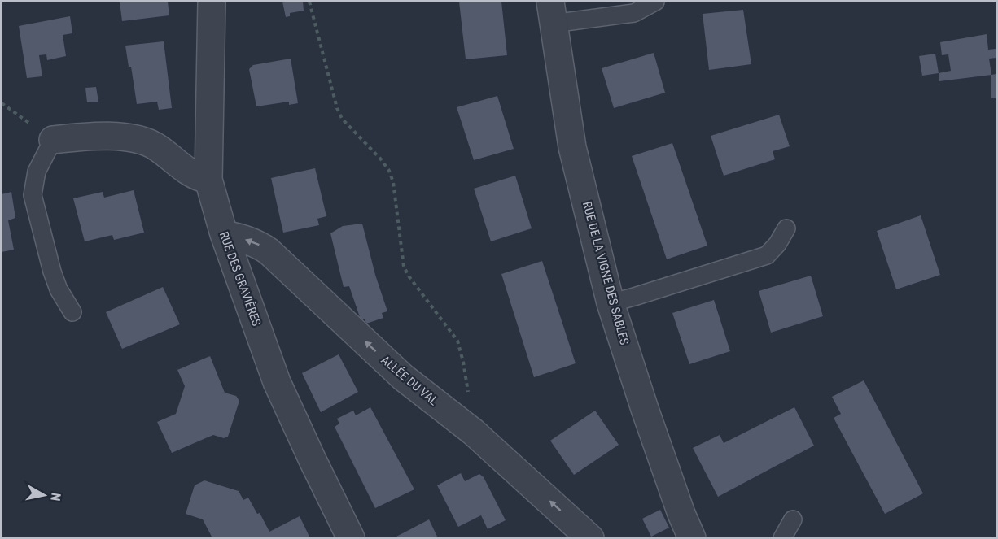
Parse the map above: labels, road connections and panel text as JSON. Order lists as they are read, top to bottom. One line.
{"streets":{"street":["RUE DE LA VIGNE DES SABLES","RUE DES GRAVIÈRES","ALLÉE DU VAL"]},"crossings":[["RUE DES GRAVIÈRES","ALLÉE DU VAL"]],"one_way":["ALLÉE DU VAL"],"north":"right"}
